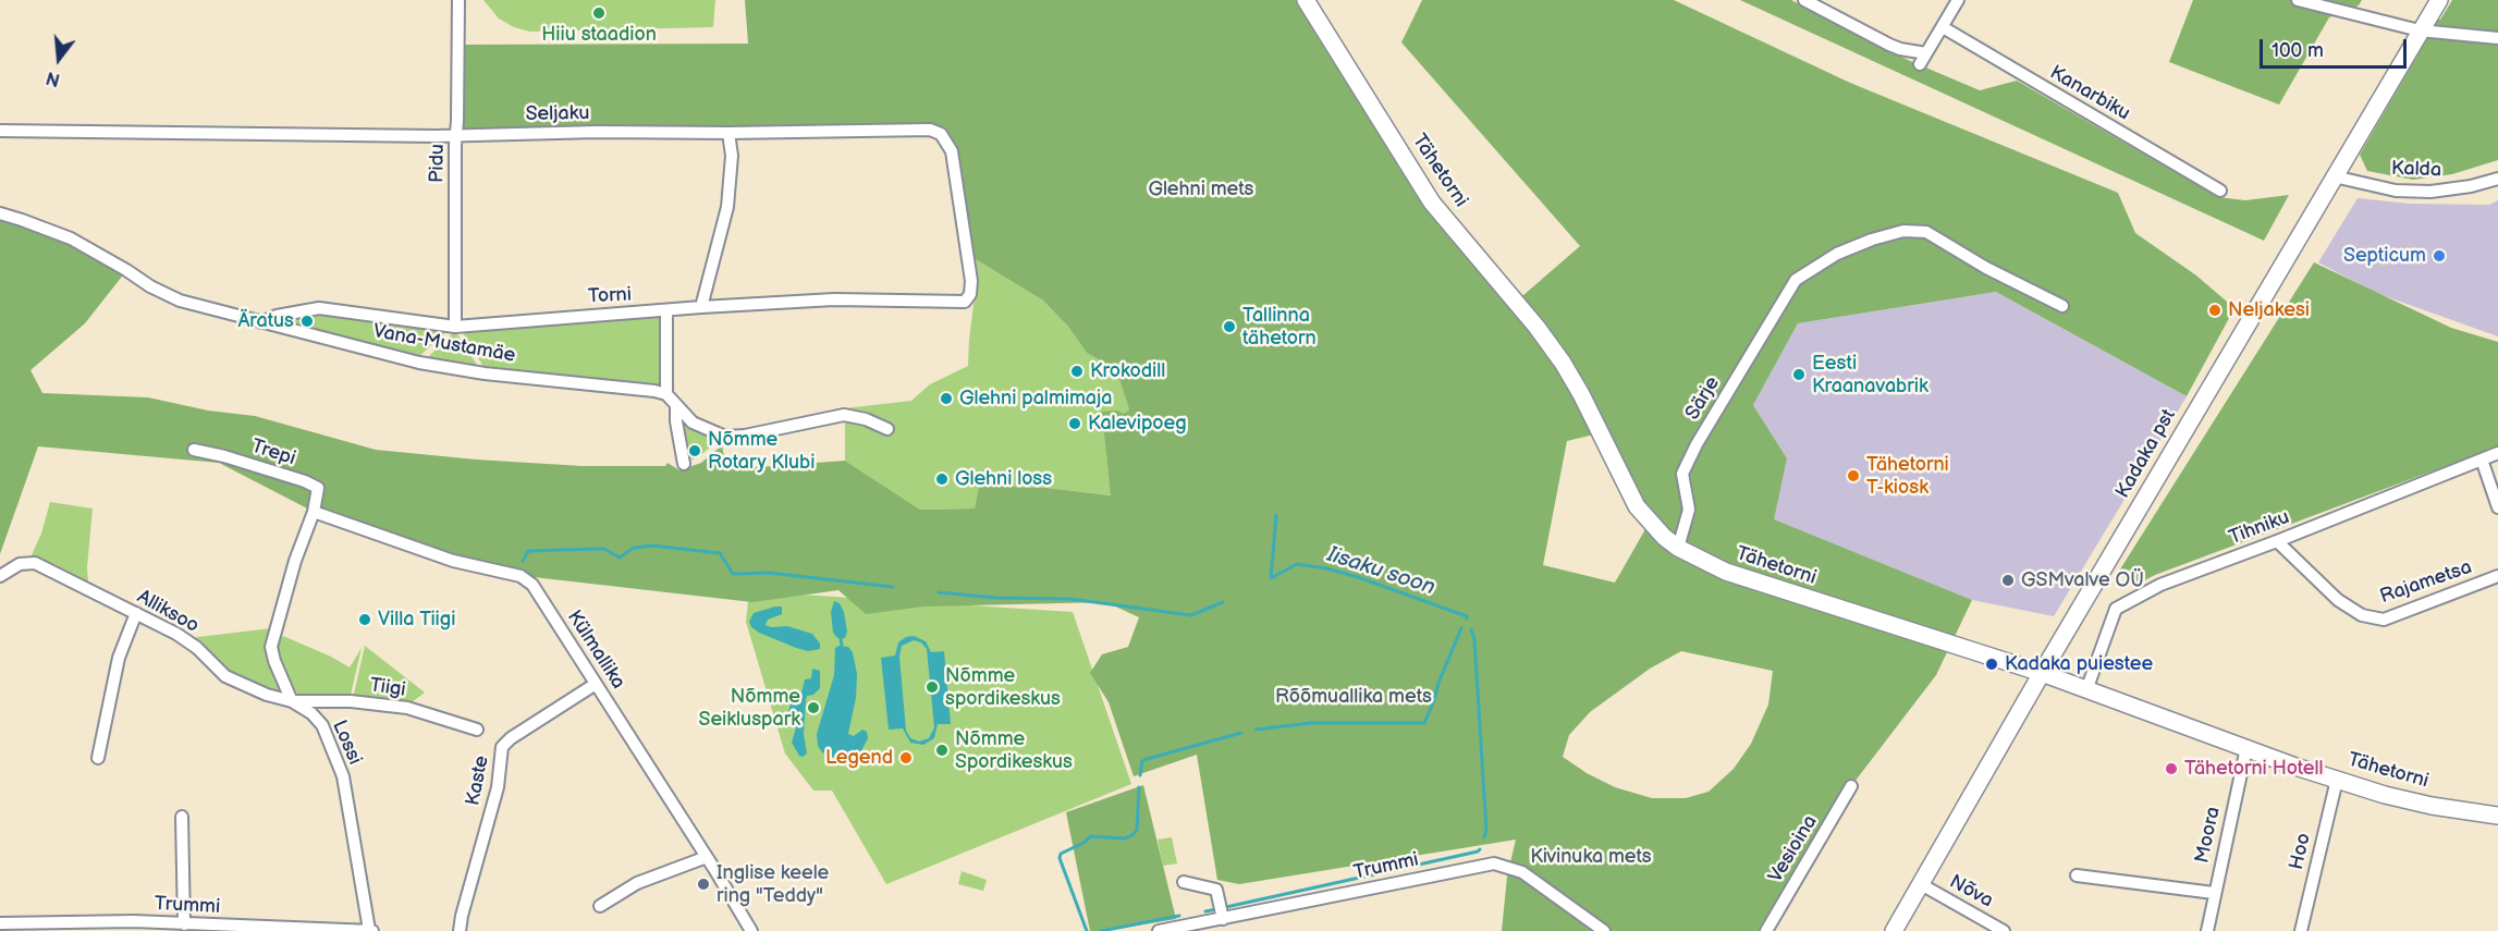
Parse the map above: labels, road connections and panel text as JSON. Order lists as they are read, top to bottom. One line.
{"streets":{"street":["Kanarbiku","Seljaku","Pidu","Kalda","Tähetorni","Torni","Vana-Mustamäe","Särje","Trepi","Kadaka pst","Tihniku","Rajametsa","Alliksoo","Külmallika","Tiigi","Lossi","Kaste","Moora","Vesioina","Hoo","Trummi","Nõva"]},"crossings":[["Seljaku","Pidu"],["Seljaku","Torni"],["Pidu","Torni"],["Kalda","Kadaka pst"],["Tähetorni","Särje"],["Tähetorni","Kadaka pst"],["Tähetorni","Tihniku"],["Tähetorni","Moora"],["Tähetorni","Hoo"],["Torni","Vana-Mustamäe"],["Trepi","Külmallika"],["Kadaka pst","Nõva"],["Tihniku","Rajametsa"],["Alliksoo","Tiigi"],["Alliksoo","Lossi"],["Külmallika","Kaste"],["Tiigi","Lossi"],["Lossi","Trummi"]],"water":["Iisaku soon"],"parks":["Glehni mets","Rõõmuallika mets","Kivinuka mets"],"places":["Hiiu staadion","Septicum","Neljakesi","Äratus","Tallinna tähetorn","Krokodill","Eesti Kraanavabrik","Glehni palmimaja","Kalevipoeg","Nõmme Rotary Klubi","Tähetorni T-kiosk","Glehni loss","GSMvalve OÜ","Villa Tiigi","Kadaka puiestee","Nõmme spordikeskus","Nõmme Seikluspark","Nõmme Spordikeskus","Legend","Tähetorni Hotell","Inglise keele ring \"Teddy\""],"scale_bar":"100 m","north":"bottom"}
